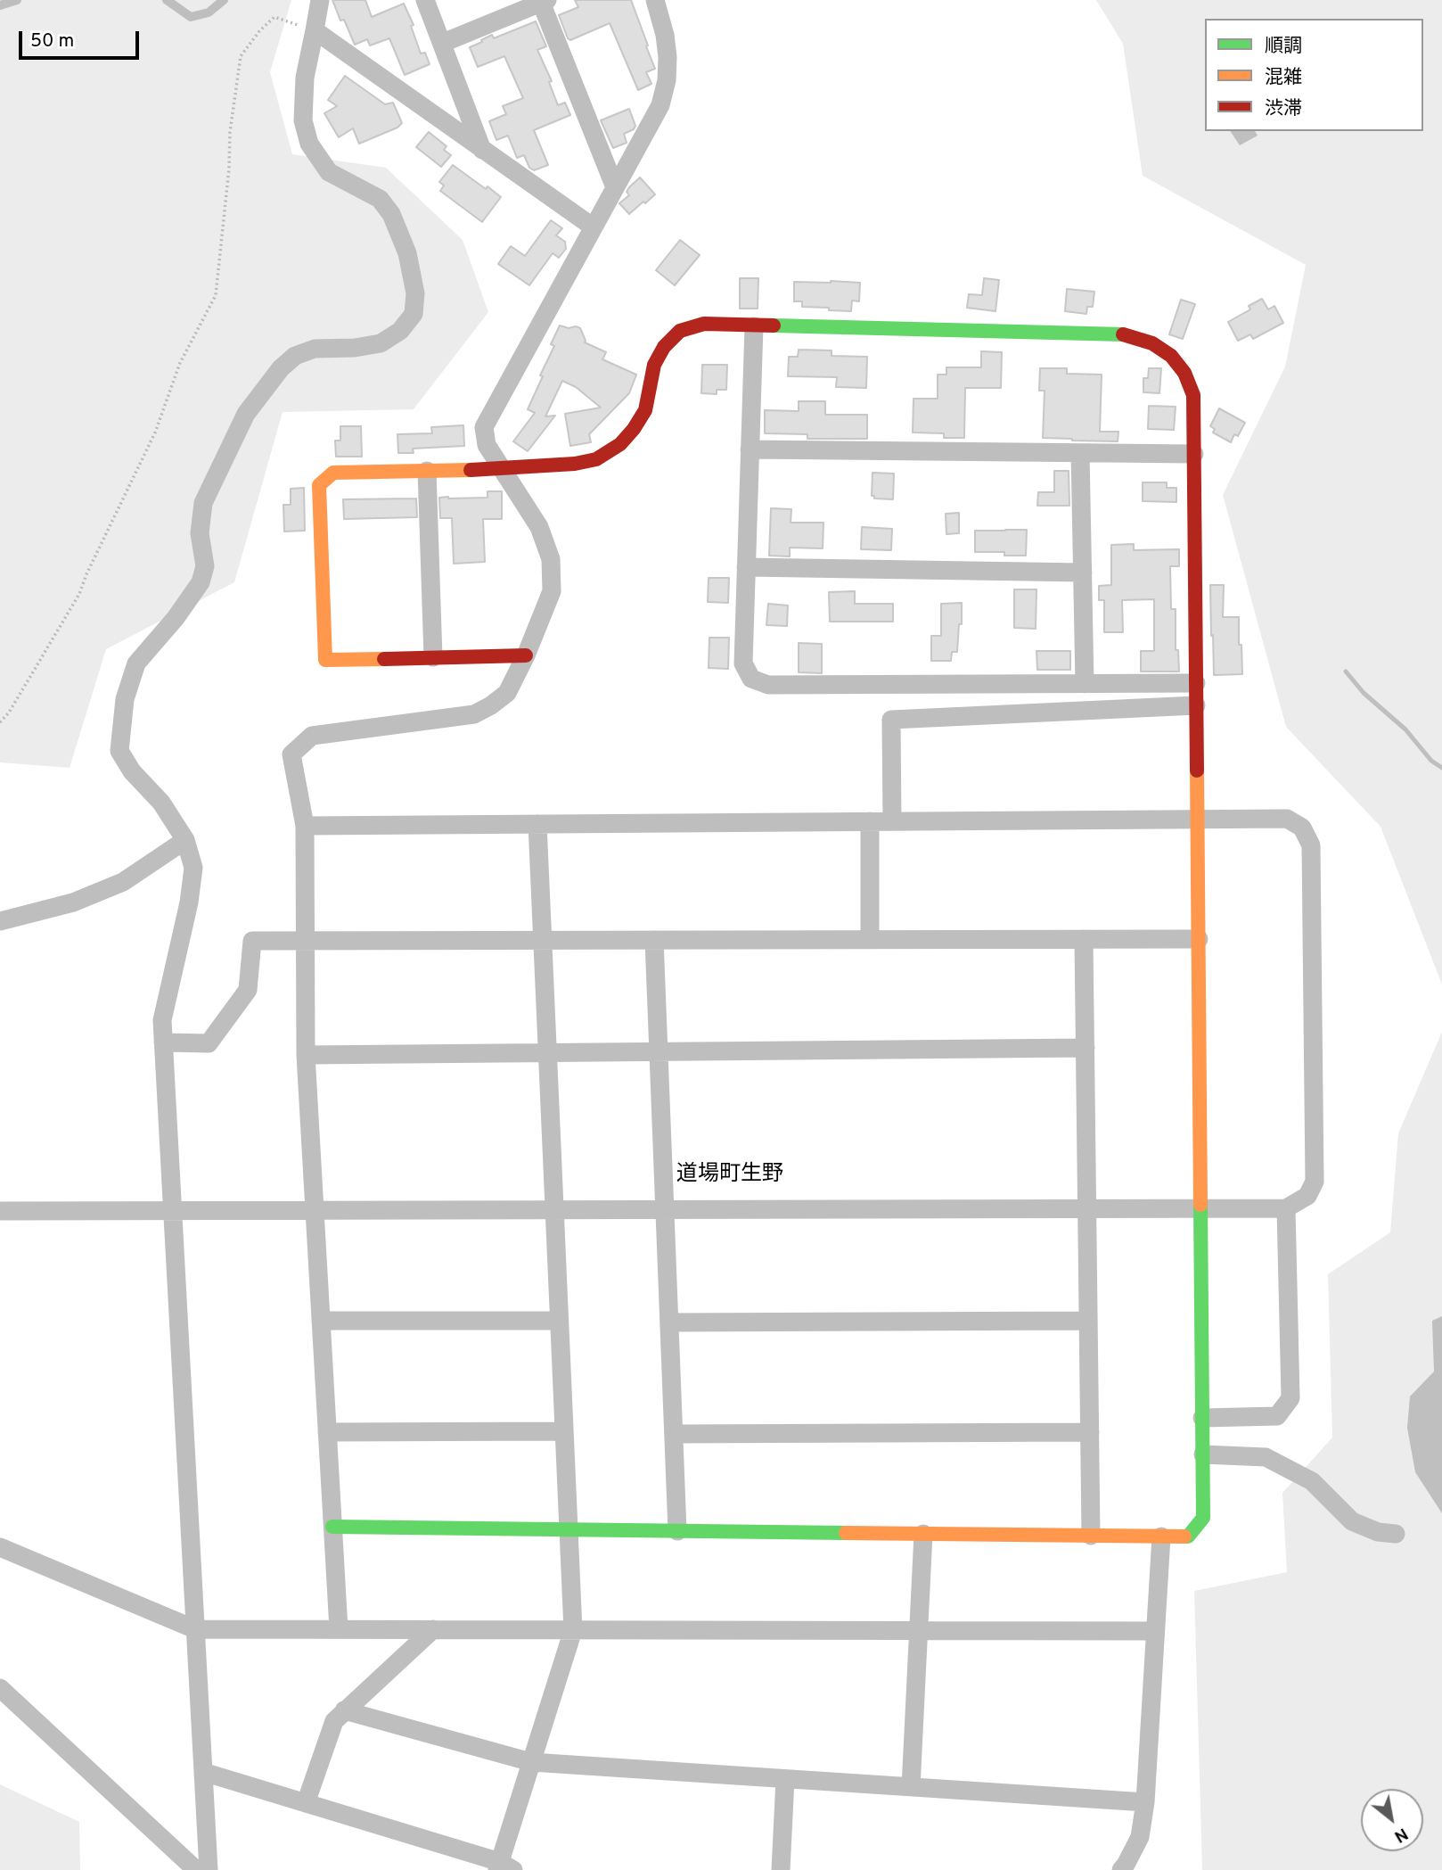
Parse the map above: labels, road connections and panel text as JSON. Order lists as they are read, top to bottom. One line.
{"districts":["道場町生野"],"legend":["順調","混雑","渋滞"],"scale_bar":"50 m","north":"bottom right"}
